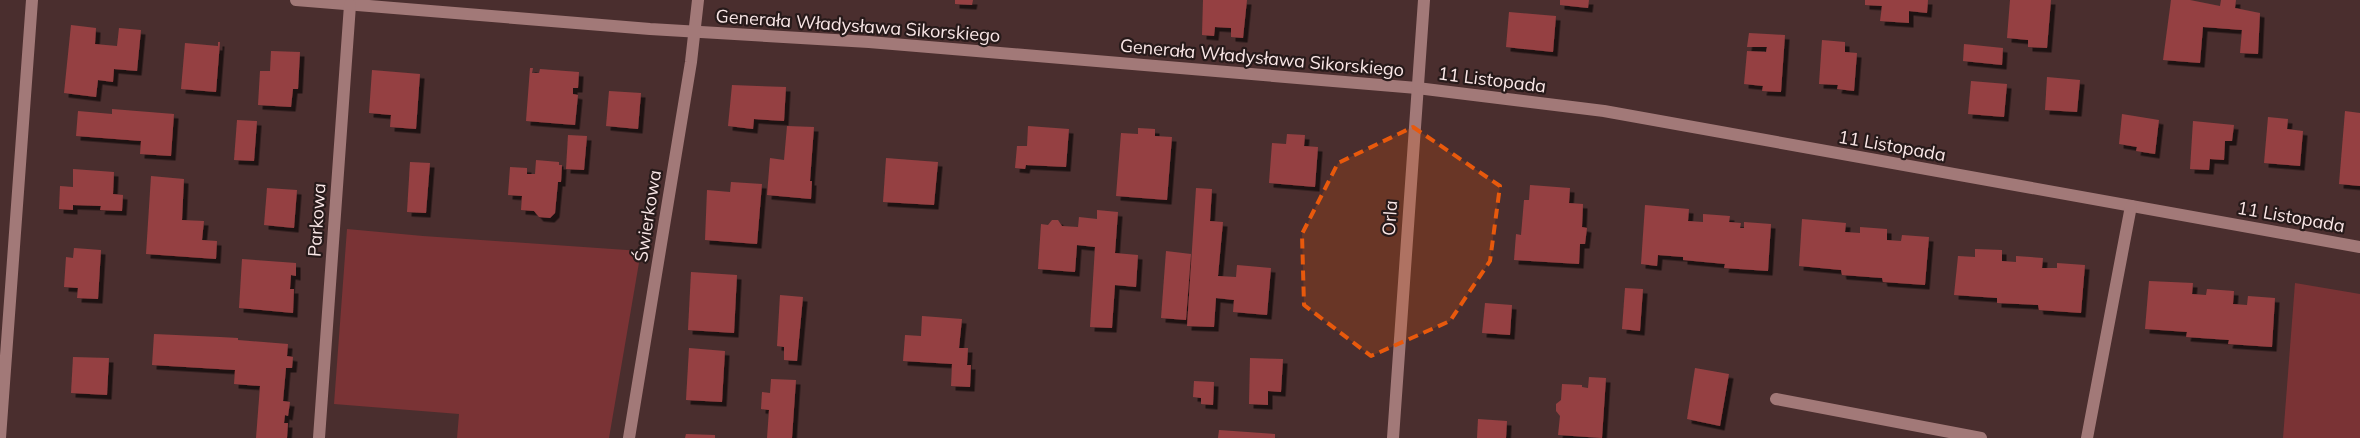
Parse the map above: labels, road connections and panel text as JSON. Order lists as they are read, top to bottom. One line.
{"streets":{"street":["Generała Władysława Sikorskiego","11 Listopada","Świerkowa","Orla","Parkowa"]},"crossings":[["Generała Władysława Sikorskiego","11 Listopada"],["Generała Władysława Sikorskiego","Świerkowa"],["Generała Władysława Sikorskiego","Orla"],["Generała Władysława Sikorskiego","Parkowa"],["11 Listopada","Orla"]]}
